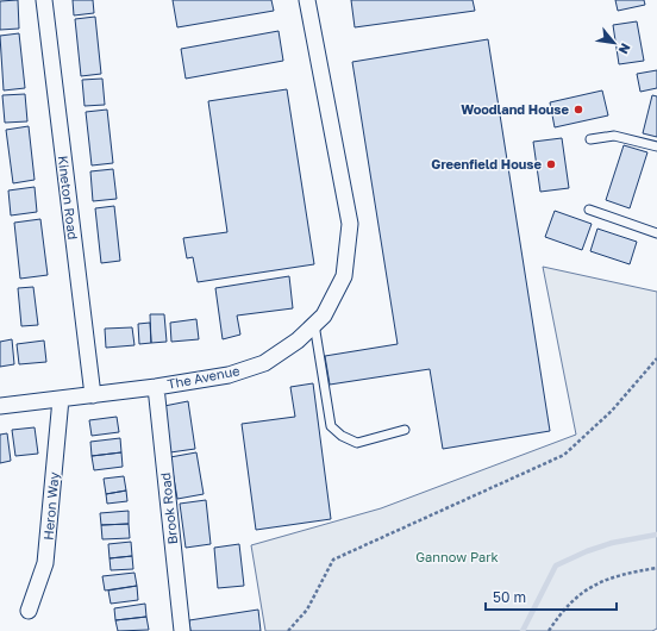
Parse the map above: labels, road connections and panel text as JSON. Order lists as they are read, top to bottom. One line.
{"streets":{"street":["Kineton Road","The Avenue","Heron Way","Brook Road"]},"crossings":[["Kineton Road","The Avenue"],["The Avenue","Heron Way"],["The Avenue","Brook Road"]],"parks":["Gannow Park"],"places":["Woodland House","Greenfield House"],"scale_bar":"50 m","north":"bottom right"}
